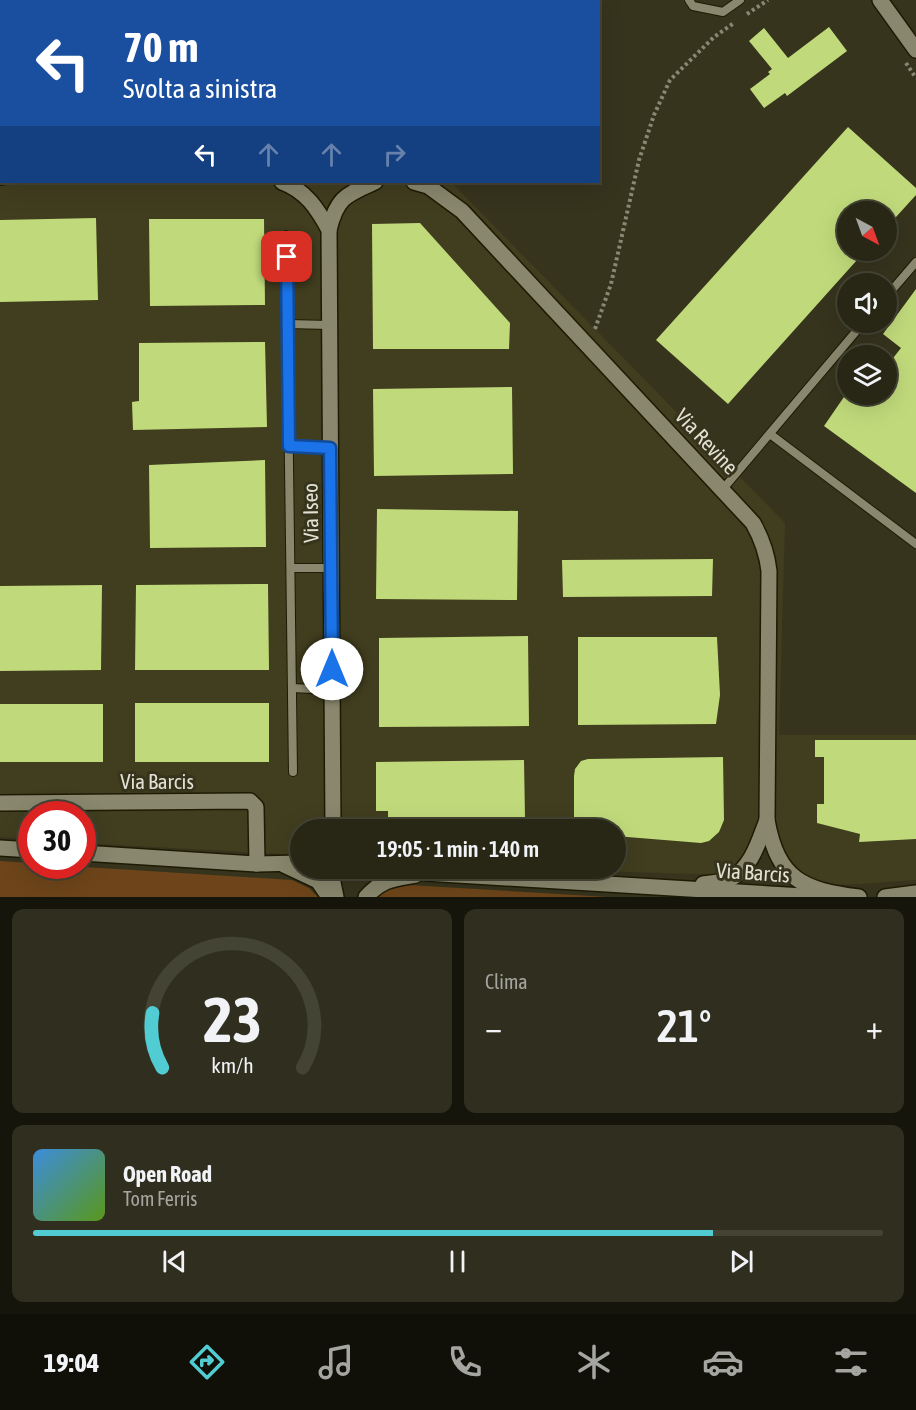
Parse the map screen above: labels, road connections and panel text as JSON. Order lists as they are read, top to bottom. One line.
{"streets":{"street":["Via Revine","Via Iseo","Via Barcis"]},"crossings":[["Via Revine","Via Barcis"]],"north":"bottom right","page":{"turn":["70 m","Svolta a sinistra"],"limit":"30","trip":"19:05 · 1 min · 140 m","tile":"Clima","heat":["−","21°","+"],"song":["Open Road","Tom Ferris"],"tabs":"19:04","gauge":["23","km/h"]}}
